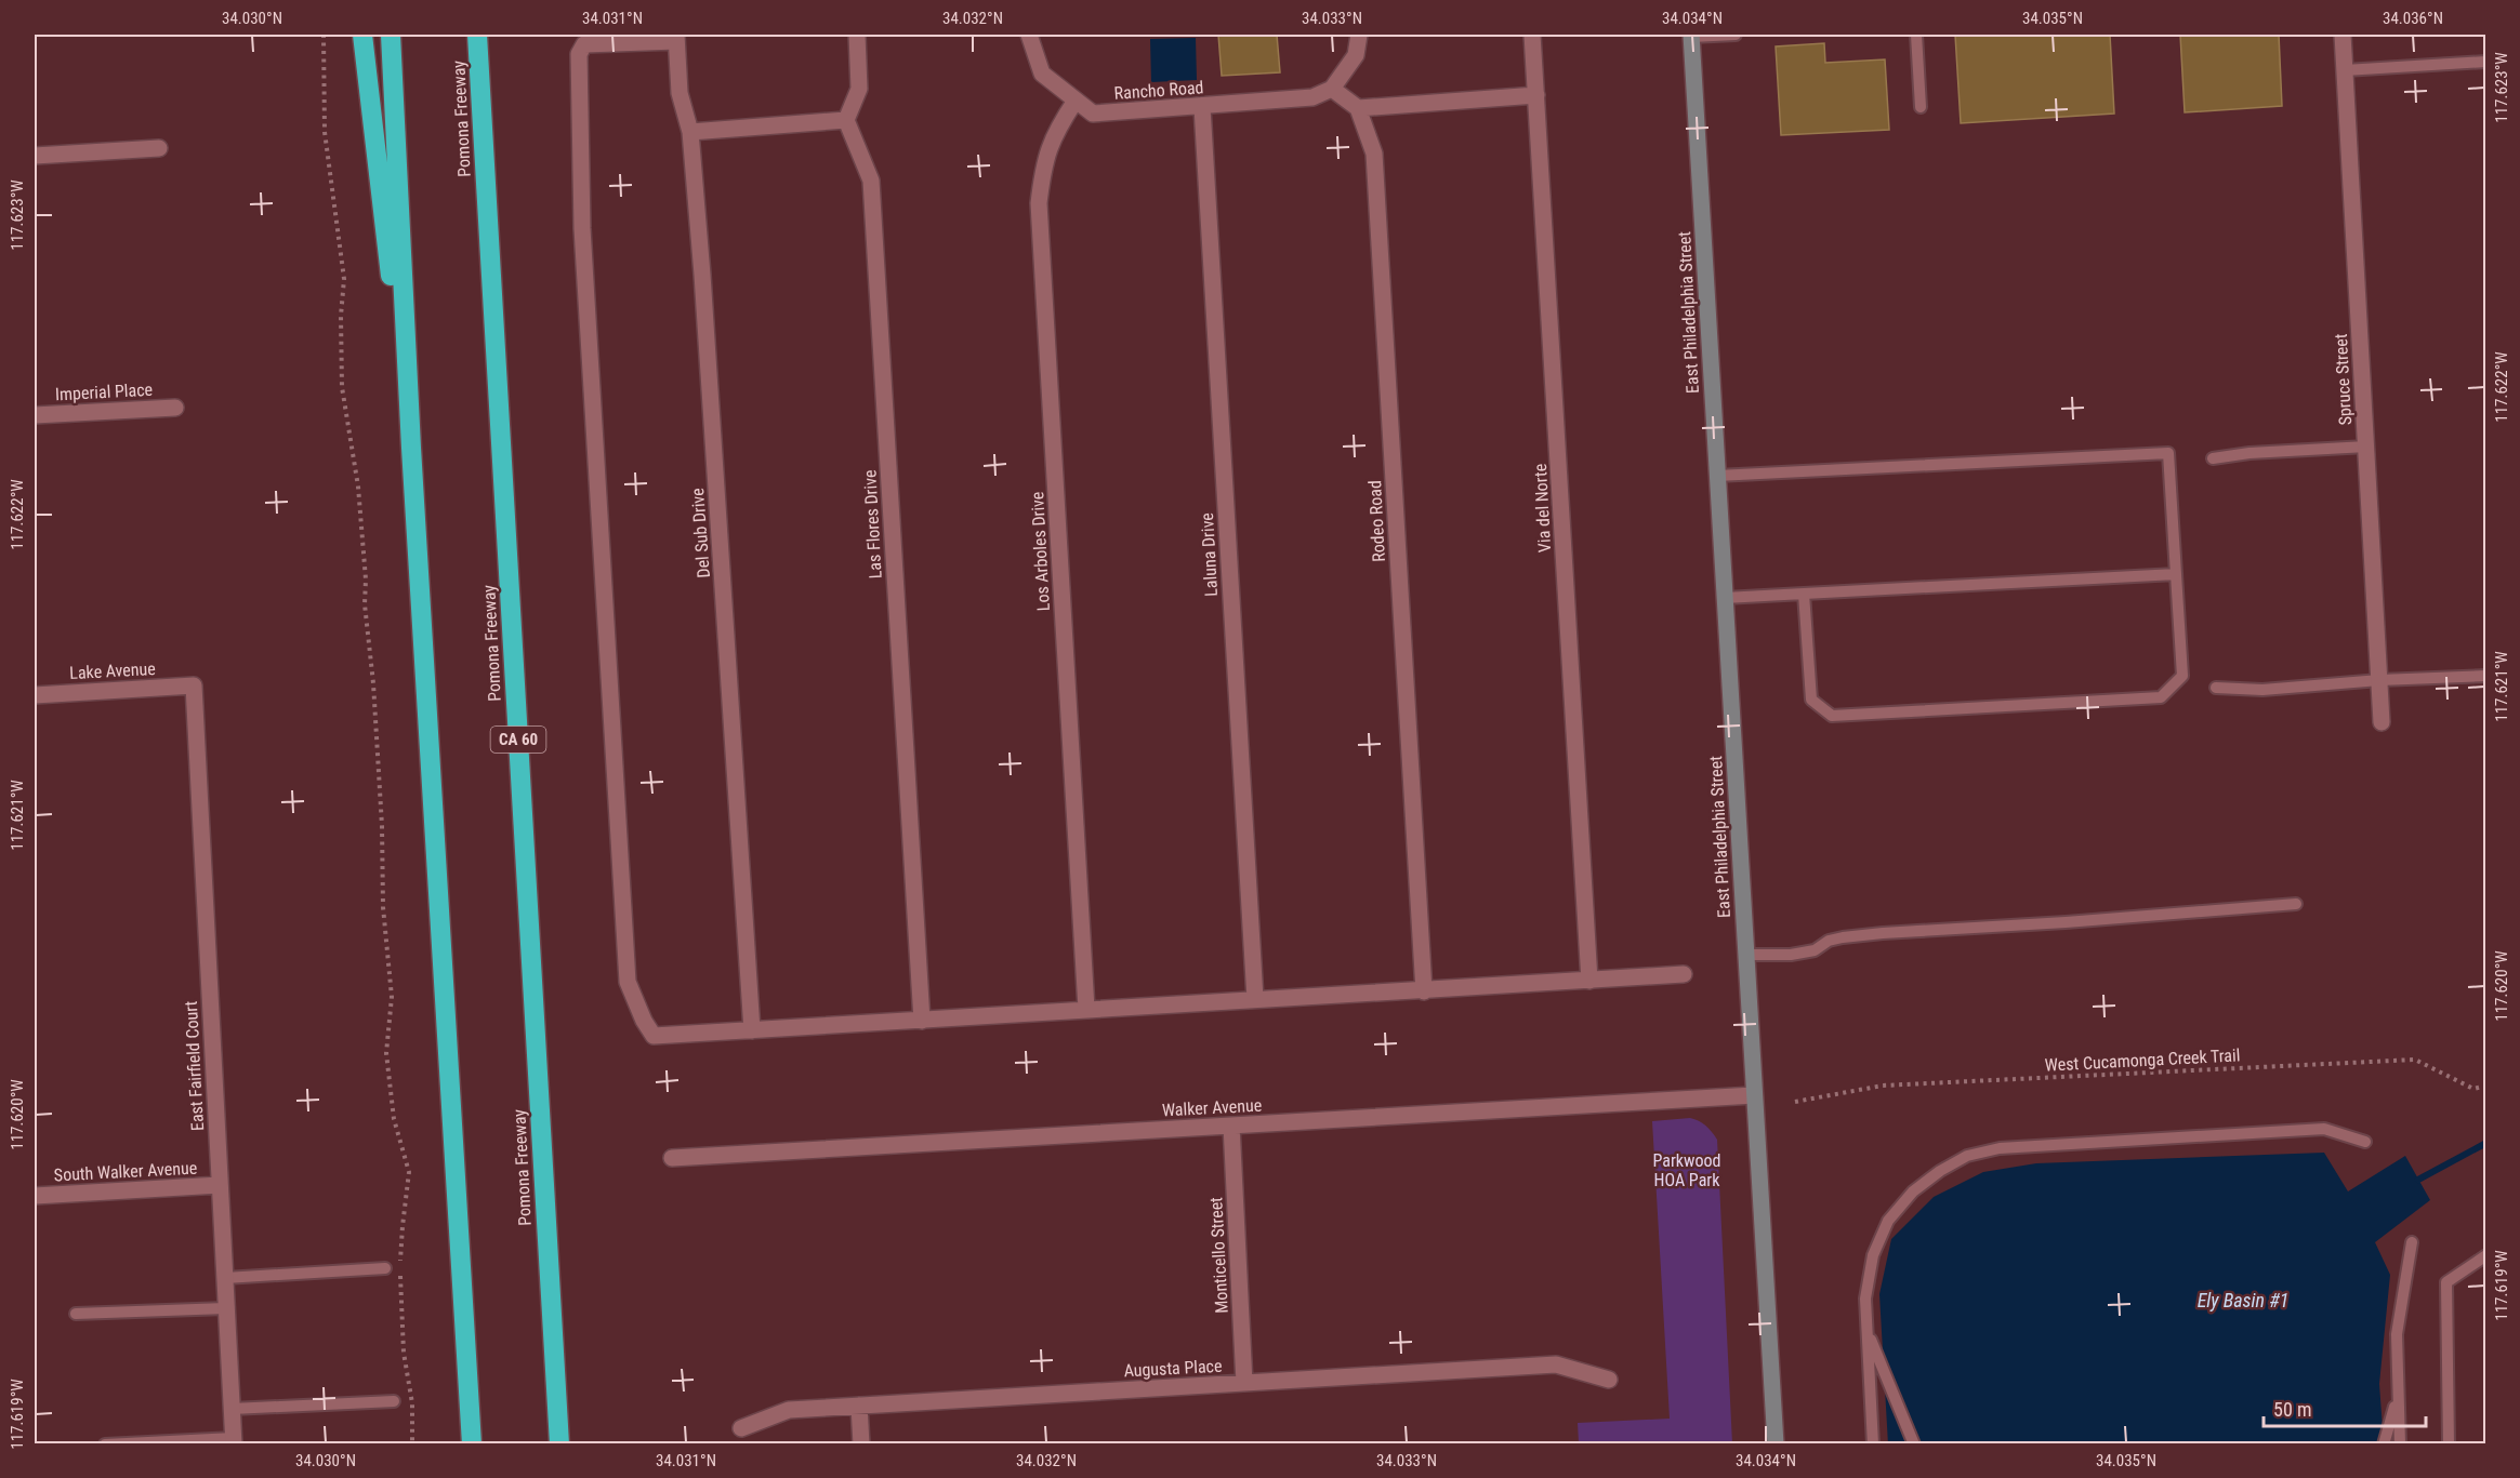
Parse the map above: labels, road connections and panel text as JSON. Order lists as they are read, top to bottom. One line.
{"streets":{"highway":["Pomona Freeway","CA 60"],"street":["Rancho Road","East Philadelphia Street","Spruce Street","Imperial Place","Via del Norte","Rodeo Road","Las Flores Drive","Del Sub Drive","Los Arboles Drive","Laluna Drive","Lake Avenue","East Fairfield Court","Walker Avenue","South Walker Avenue","Monticello Street","Augusta Place"],"path":["West Cucamonga Creek Trail"]},"crossings":[["Rancho Road","Los Arboles Drive"],["Rancho Road","Laluna Drive"],["East Philadelphia Street","Walker Avenue"],["Lake Avenue","East Fairfield Court"],["East Fairfield Court","South Walker Avenue"],["Walker Avenue","Monticello Street"],["Monticello Street","Augusta Place"]],"water":["Ely Basin #1"],"parks":["Parkwood HOA Park"],"scale_bar":"50 m","coordinates":["34.030°N","34.031°N","34.032°N","34.033°N","34.034°N","34.035°N","34.036°N","117.623°W","117.622°W","117.621°W","117.620°W","117.619°W"]}
